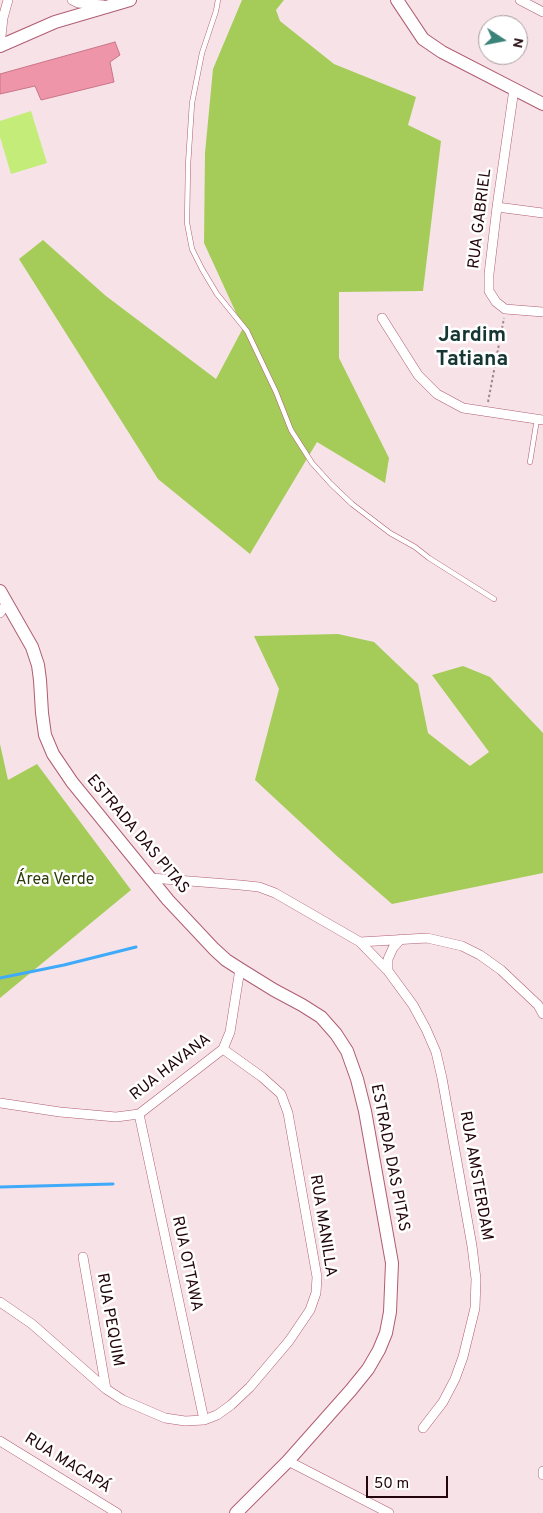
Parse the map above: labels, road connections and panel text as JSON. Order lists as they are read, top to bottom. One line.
{"streets":{"main road":["ESTRADA DAS PITAS"],"street":["RUA GABRIEL","RUA HAVANA","RUA AMSTERDAM","RUA MANILLA","RUA OTTAWA","RUA PEQUIM","RUA MACAPÁ"]},"crossings":[["ESTRADA DAS PITAS","RUA HAVANA"],["ESTRADA DAS PITAS","RUA AMSTERDAM"],["RUA HAVANA","RUA MANILLA"],["RUA HAVANA","RUA OTTAWA"],["RUA MANILLA","RUA OTTAWA"],["RUA MANILLA","RUA PEQUIM"]],"districts":["Jardim Tatiana"],"parks":["Área Verde"],"scale_bar":"50 m","north":"right"}
